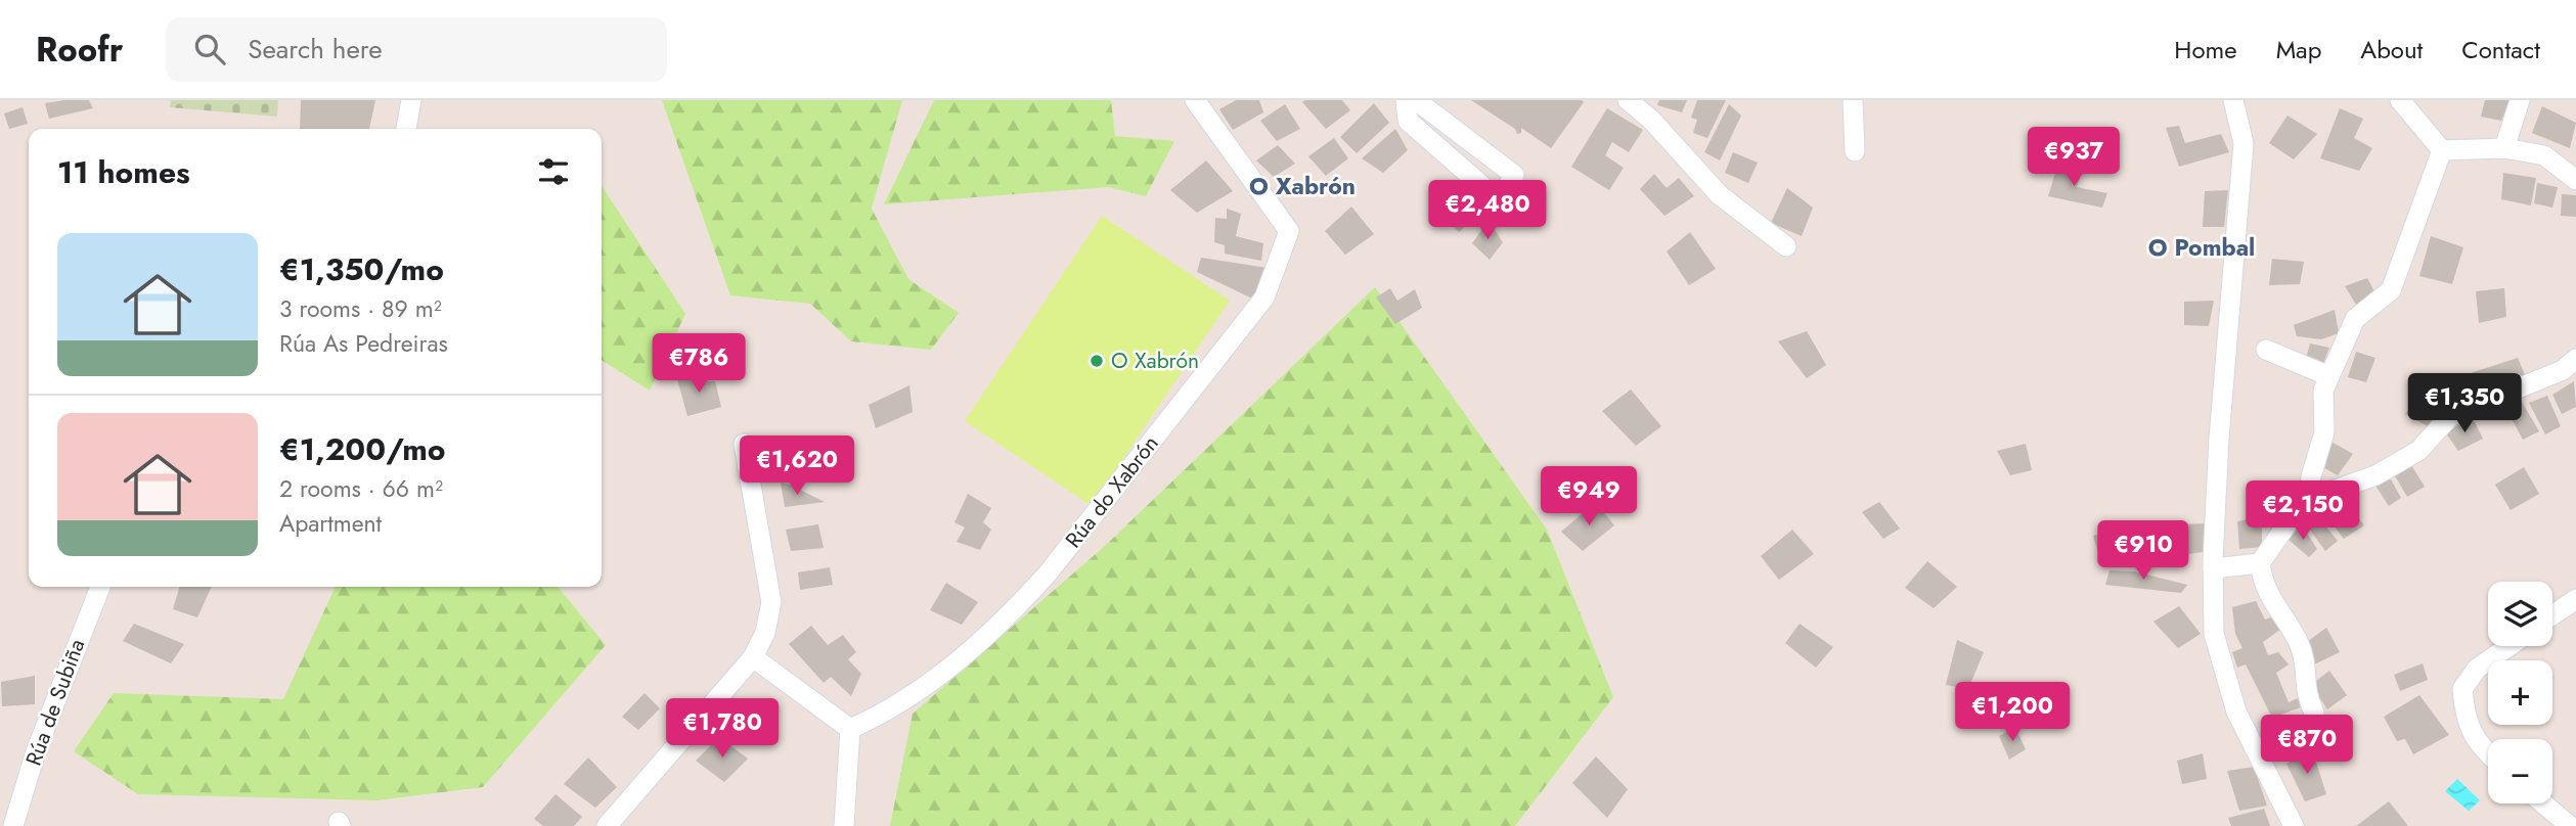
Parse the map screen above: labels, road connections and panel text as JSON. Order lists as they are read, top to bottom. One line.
{"streets":{"street":["Rúa do Xabrón","Rúa de Subiña"]},"districts":["O Xabrón","O Pombal"],"places":["O Xabrón"],"page":{"header":"Roofr","search":"Search here","nav":["Home","Map","About","Contact"],"price":["€937","€2,480","€786","€1,350","€1,620","€949","€2,150","€910","€1,200","€1,780","€870"],"heading":"11 homes","list":[{"name":"€1,350/mo","note":"3 rooms · 89 m² · Rúa As Pedreiras"},{"name":"€1,200/mo","note":"2 rooms · 66 m² · Apartment"}],"map_buttons":["+","−"]}}
